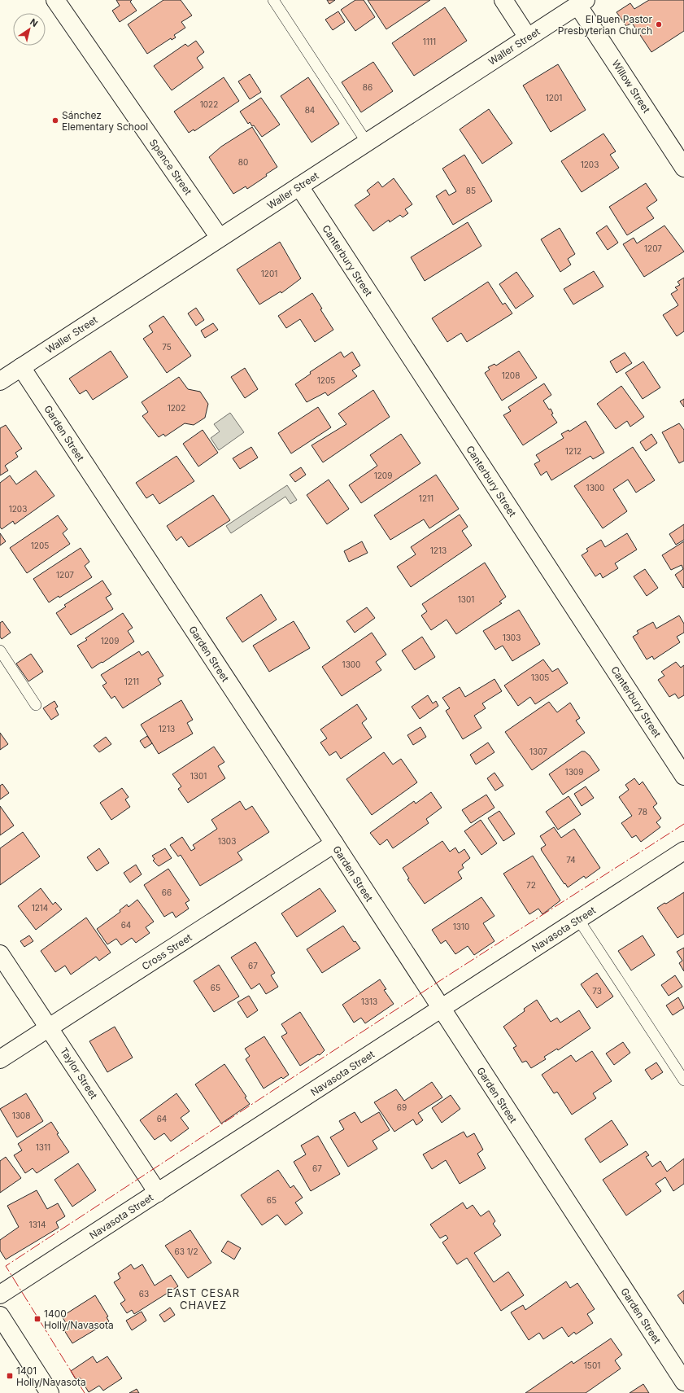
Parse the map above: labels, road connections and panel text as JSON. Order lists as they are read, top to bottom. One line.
{"streets":{"street":["Waller Street","Willow Street","Spence Street","Canterbury Street","Garden Street","Navasota Street","Cross Street","Taylor Street"]},"crossings":[["Waller Street","Willow Street"],["Waller Street","Spence Street"],["Waller Street","Canterbury Street"],["Waller Street","Garden Street"],["Garden Street","Navasota Street"],["Garden Street","Cross Street"],["Navasota Street","Taylor Street"],["Cross Street","Taylor Street"]],"districts":["EAST CESAR CHAVEZ"],"places":{"other":["El Buen Pastor Presbyterian Church","Sánchez Elementary School"],"transit":["1400 Holly/Navasota","1401 Holly/Navasota"]},"house_numbers":["1111","86","1201","1022","84","80","1203","85","1207","1201","75","1208","1205","1202","1212","1209","1300","1211","1203","1205","1213","1207","1301","1303","1209","1300","1305","1211","1213","1307","1309","1301","78","1303","74","72","66","1214","64","1310","67","65","73","1313","69","1308","64","1311","67","65","1314","63 1/2","63","1501"],"north":"top right"}
